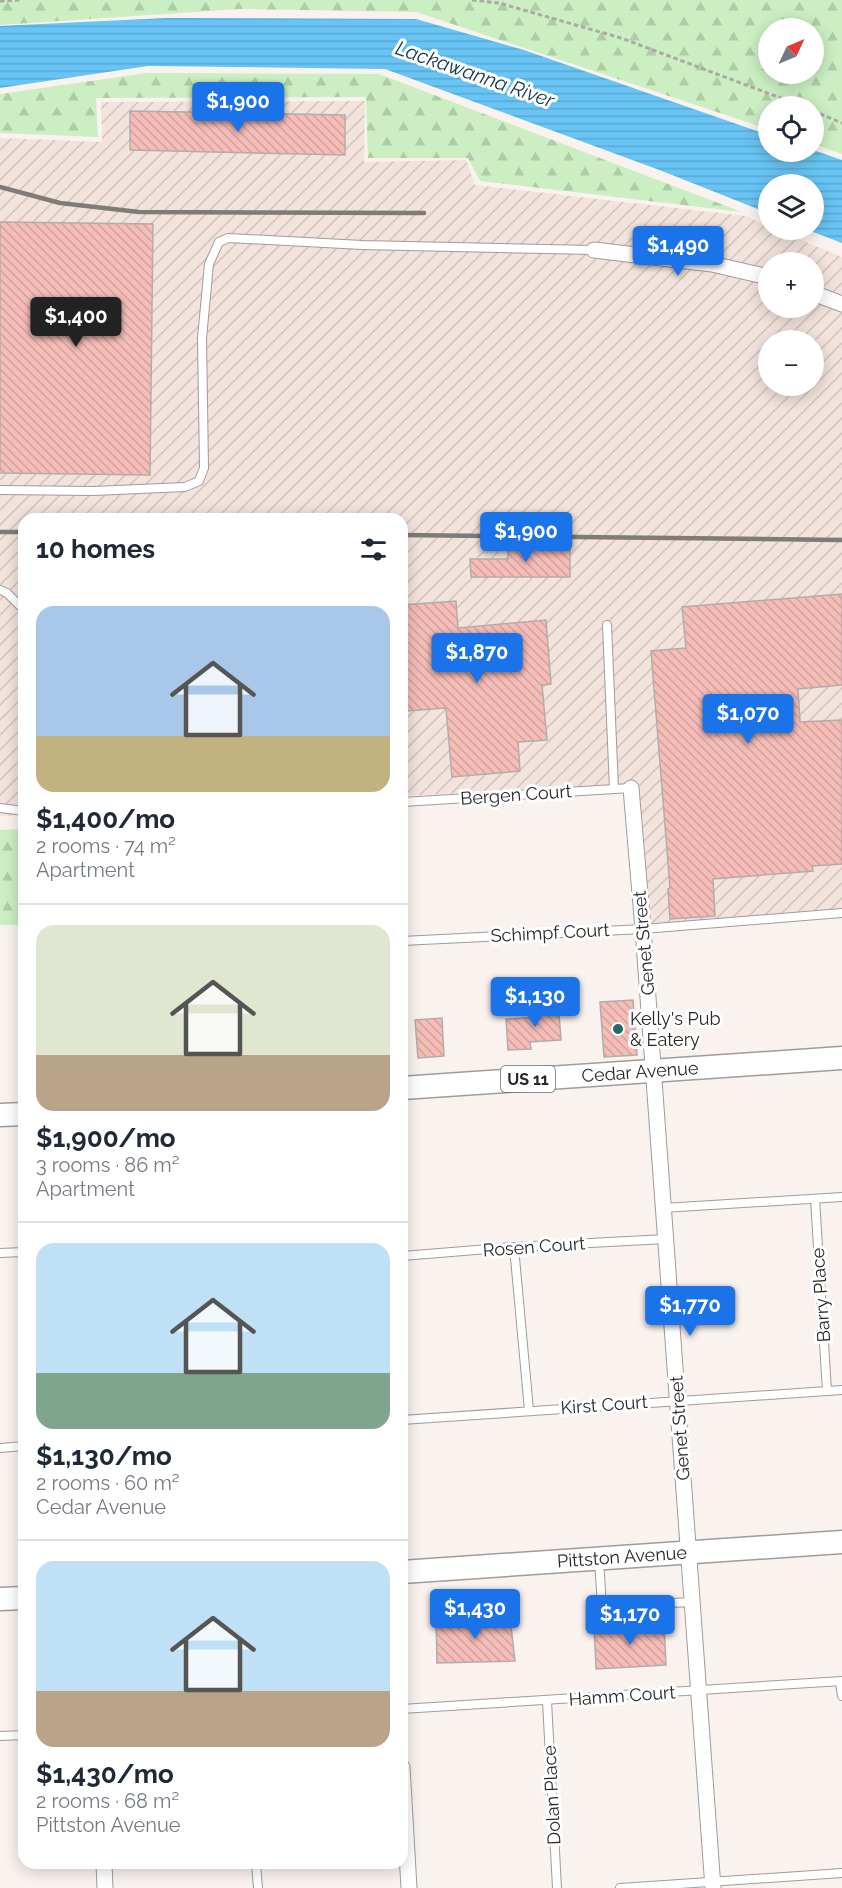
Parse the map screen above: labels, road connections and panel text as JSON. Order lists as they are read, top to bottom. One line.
{"streets":{"main road":["Cedar Avenue","US 11","Pittston Avenue"],"street":["Genet Street"],"lane":["Bergen Court","Schimpf Court","Rosen Court","Barry Place","Kirst Court","Hamm Court","Dolan Place"]},"crossings":[["Bergen Court","Genet Street"],["Schimpf Court","Genet Street"],["Genet Street","Cedar Avenue"],["Genet Street","Rosen Court"],["Genet Street","Kirst Court"],["Genet Street","Pittston Avenue"],["Genet Street","Hamm Court"],["Barry Place","Kirst Court"],["Hamm Court","Dolan Place"]],"water":["Lackawanna River"],"places":["Kelly's Pub & Eatery"],"north":"top right","page":{"map_buttons":["+","−"],"price":["$1,900","$1,490","$1,400","$1,900","$1,870","$1,070","$1,130","$1,770","$1,430","$1,170"],"heading":"10 homes","list":[{"name":"$1,400/mo","note":"2 rooms · 74 m² · Apartment"},{"name":"$1,900/mo","note":"3 rooms · 86 m² · Apartment"},{"name":"$1,130/mo","note":"2 rooms · 60 m² · Cedar Avenue"},{"name":"$1,430/mo","note":"2 rooms · 68 m² · Pittston Avenue"}]}}
